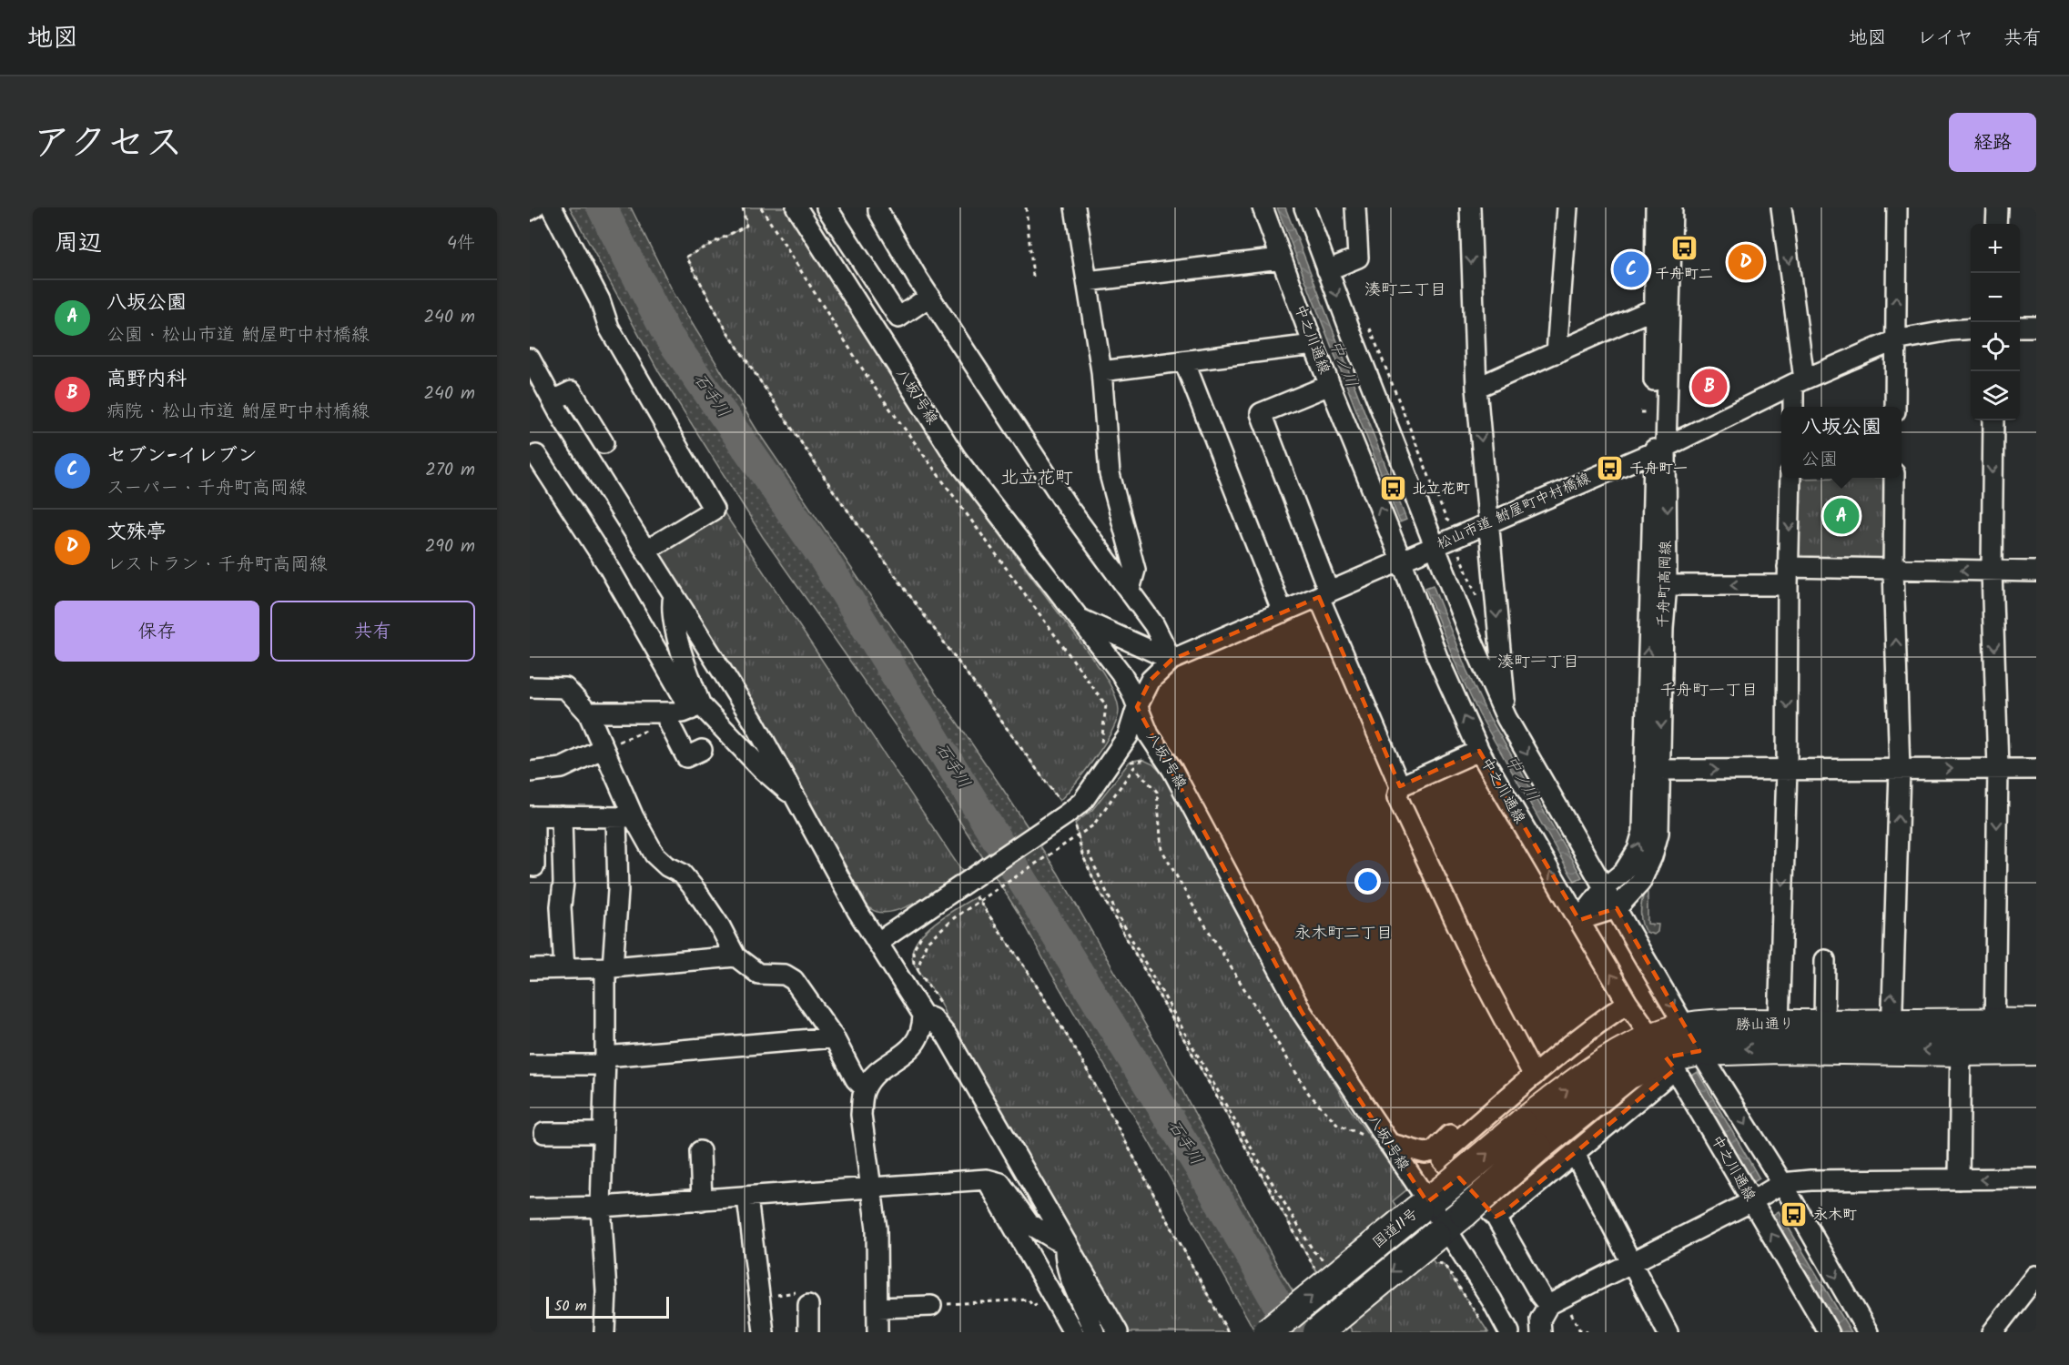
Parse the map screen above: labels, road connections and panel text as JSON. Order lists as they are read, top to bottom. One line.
{"streets":{"highway":["勝山通り","国道11号"],"street":["中之川通線","八坂1号線","松山市道 鮒屋町中村橋線","千舟町高岡線"]},"crossings":[["中之川通線","松山市道 鮒屋町中村橋線"],["中之川通線","千舟町高岡線"],["中之川通線","勝山通り"],["八坂1号線","松山市道 鮒屋町中村橋線"],["八坂1号線","国道11号"],["松山市道 鮒屋町中村橋線","千舟町高岡線"],["勝山通り","国道11号"]],"districts":["湊町二丁目","北立花町","湊町一丁目","千舟町一丁目","永木町二丁目"],"water":["中ノ川","石手川"],"places":{"bus stop":["千舟町二","千舟町一","北立花町","永木町"]},"scale_bar":"50 m","page":{"header":"地図","nav":["地図","レイヤ","共有"],"title":"アクセス","buttons":["経路",["保存","共有"]],"heading":["周辺","4件"],"map_buttons":["+","−"],"pins":["D","C","B","A"],"list":[{"mark":"A","name":"八坂公園","note":"公園 · 松山市道 鮒屋町中村橋線","value":"240 m"},{"mark":"B","name":"高野内科","note":"病院 · 松山市道 鮒屋町中村橋線","value":"240 m"},{"mark":"C","name":"セブン-イレブン","note":"スーパー · 千舟町高岡線","value":"270 m"},{"mark":"D","name":"文殊亭","note":"レストラン · 千舟町高岡線","value":"290 m"}],"popup":["八坂公園","公園"],"scale":"50 m"}}
